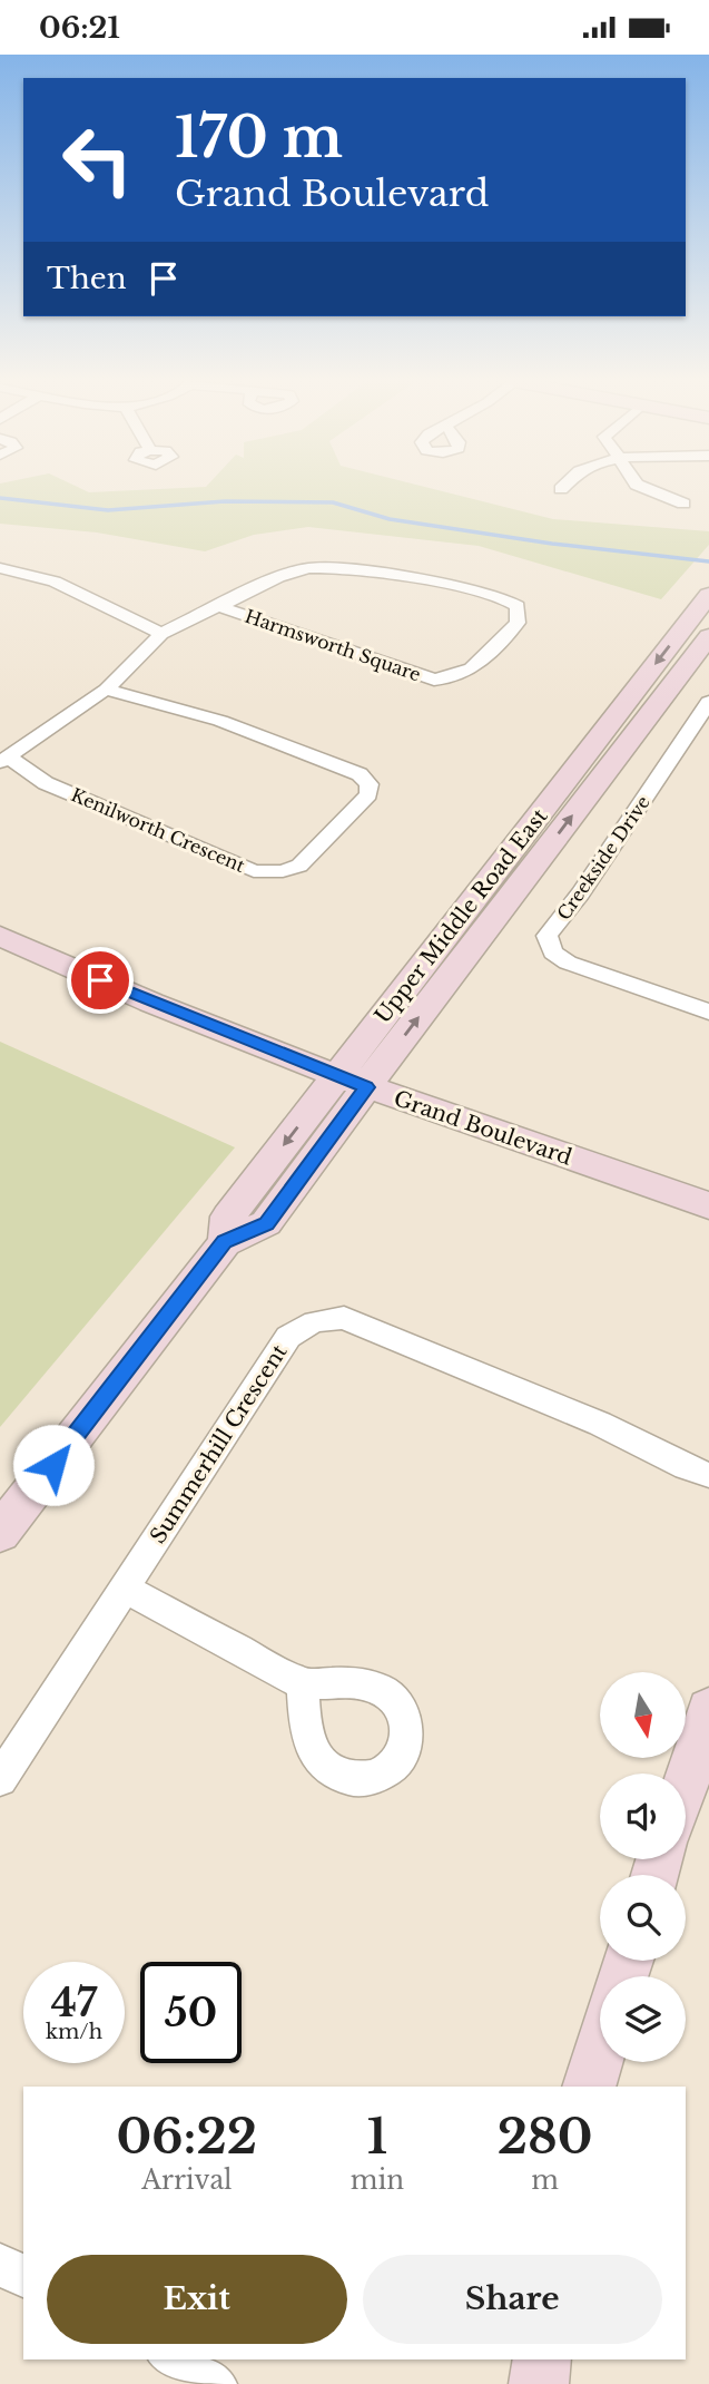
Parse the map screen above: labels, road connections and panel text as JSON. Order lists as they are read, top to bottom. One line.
{"streets":{"main road":["Upper Middle Road East","Grand Boulevard"],"street":["Harmsworth Square","Kenilworth Crescent","Creekside Drive","Summerhill Crescent"]},"crossings":[["Harmsworth Square","Kenilworth Crescent"],["Upper Middle Road East","Grand Boulevard"]],"north":"bottom","page":{"status":"06:21","turn":["170 m","Grand Boulevard"],"then":"Then","speed":"47 km/h","limit":"50","eta":["06:22","Arrival","1","min","280","m"],"buttons":["Exit","Share"]}}
